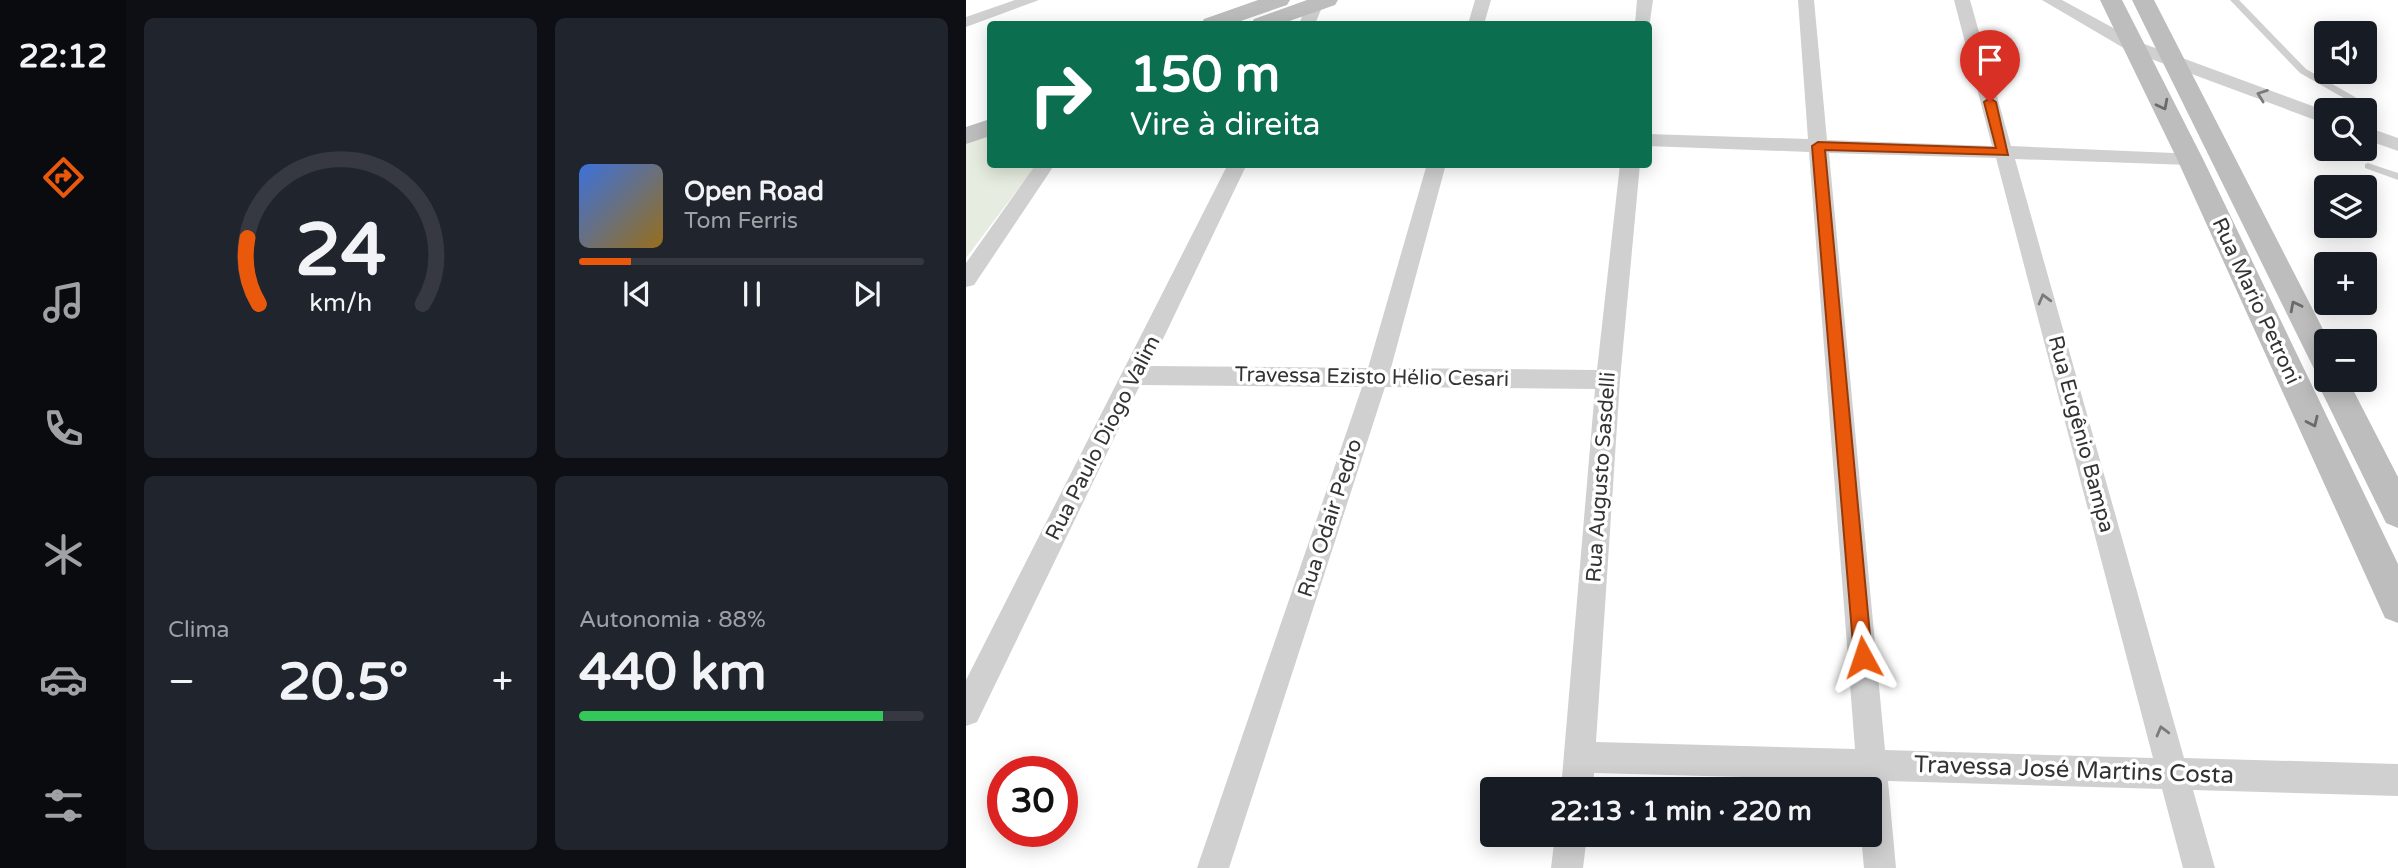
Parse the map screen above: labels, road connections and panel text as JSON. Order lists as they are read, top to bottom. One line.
{"streets":{"street":["Rua Mario Petroni","Travessa Ezisto Hélio Cesari","Rua Eugênio Bampa","Rua Paulo Diogo Valim","Rua Augusto Sasdelli","Rua Odair Pedro","Travessa José Martins Costa"]},"crossings":[["Travessa Ezisto Hélio Cesari","Rua Paulo Diogo Valim"],["Travessa Ezisto Hélio Cesari","Rua Augusto Sasdelli"],["Travessa Ezisto Hélio Cesari","Rua Odair Pedro"],["Rua Eugênio Bampa","Travessa José Martins Costa"],["Rua Augusto Sasdelli","Travessa José Martins Costa"]],"one_way":["Rua Eugênio Bampa"],"page":{"tabs":"22:12","map_buttons":["+","−"],"turn":["150 m","Vire à direita"],"song":["Open Road","Tom Ferris"],"tile":["Clima",["Autonomia · 88%","440 km"]],"heat":["−","20.5°","+"],"limit":"30","trip":"22:13 · 1 min · 220 m","gauge":["24","km/h"]}}
